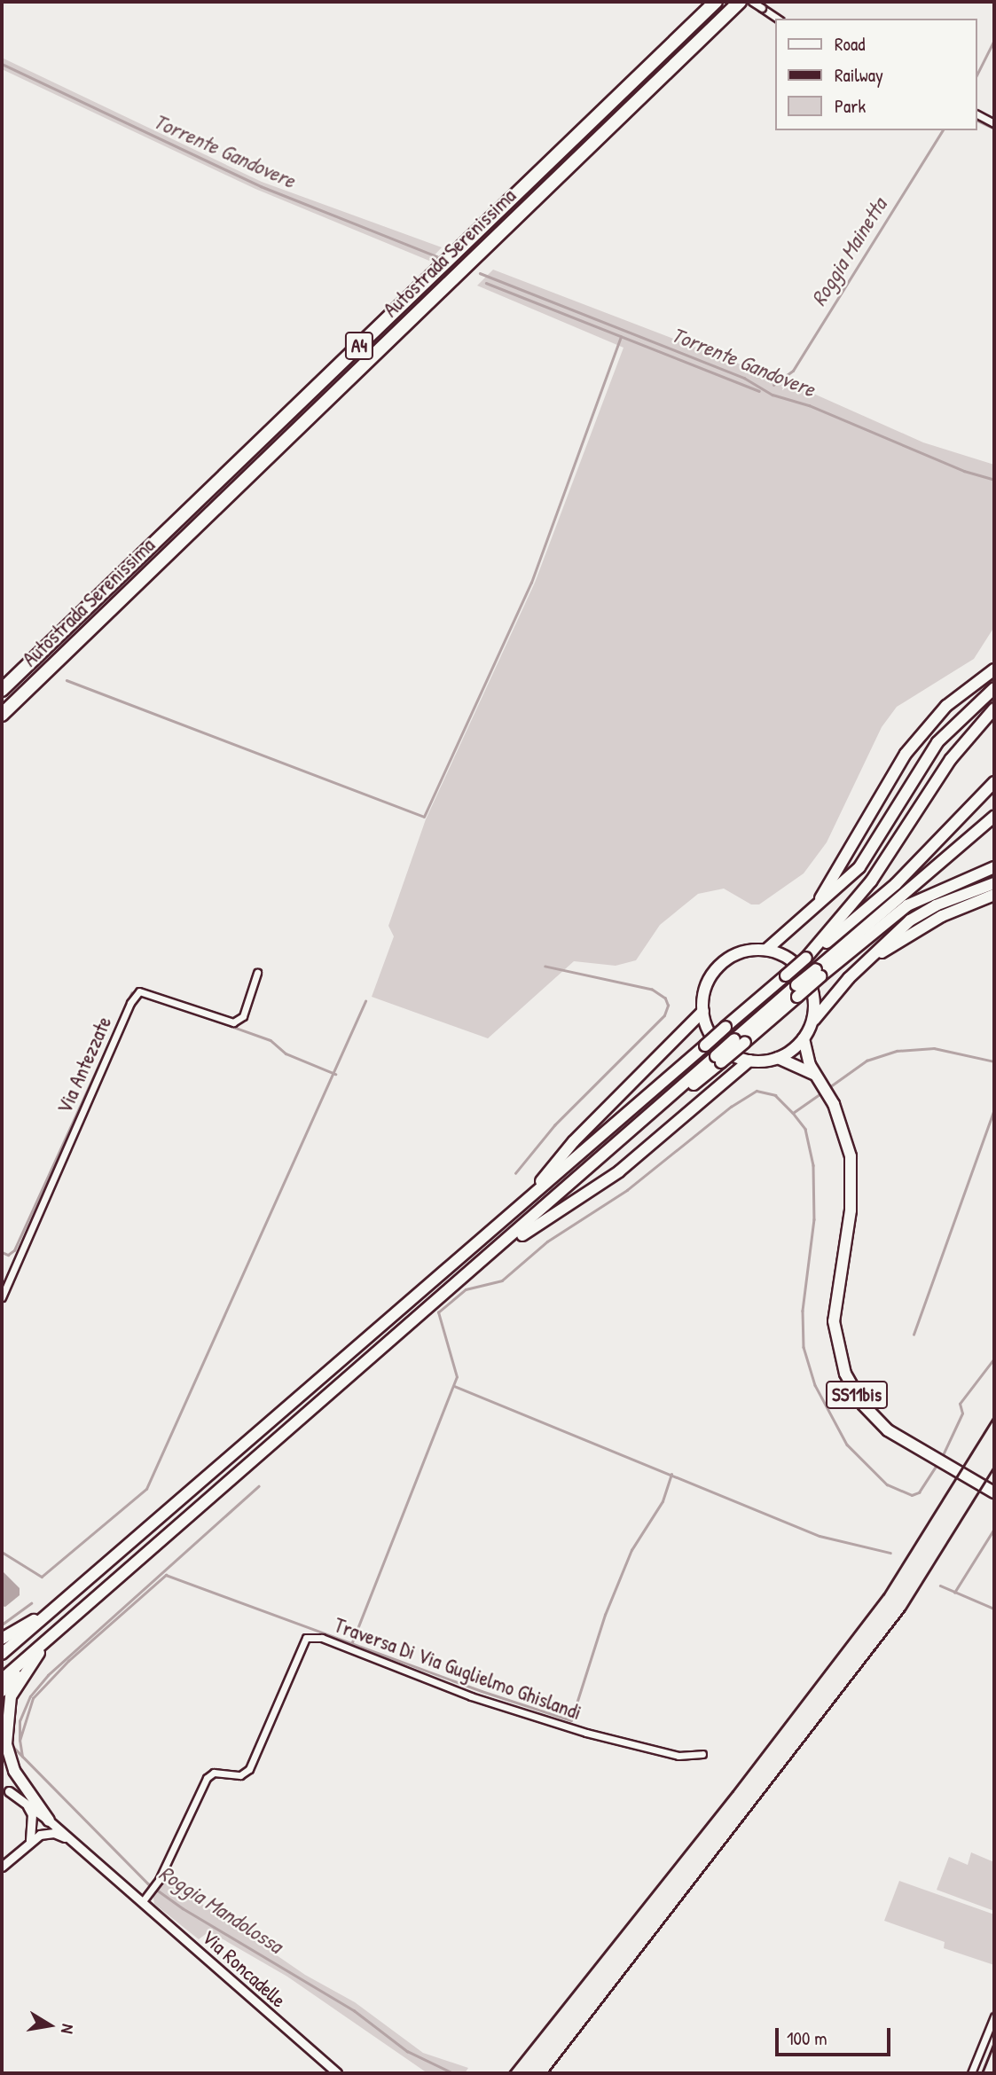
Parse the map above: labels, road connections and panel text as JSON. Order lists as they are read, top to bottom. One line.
{"streets":{"highway":["Autostrada Serenissima","A4"],"main road":["SS11bis"],"street":["Via Antezzate","Traversa Di Via Guglielmo Ghislandi","Via Roncadelle"]},"crossings":[["Traversa Di Via Guglielmo Ghislandi","Via Roncadelle"]],"water":["Torrente Gandovere","Roggia Mainetta","Roggia Mandolossa"],"legend":["Road","Railway","Park"],"scale_bar":"100 m","north":"right"}
